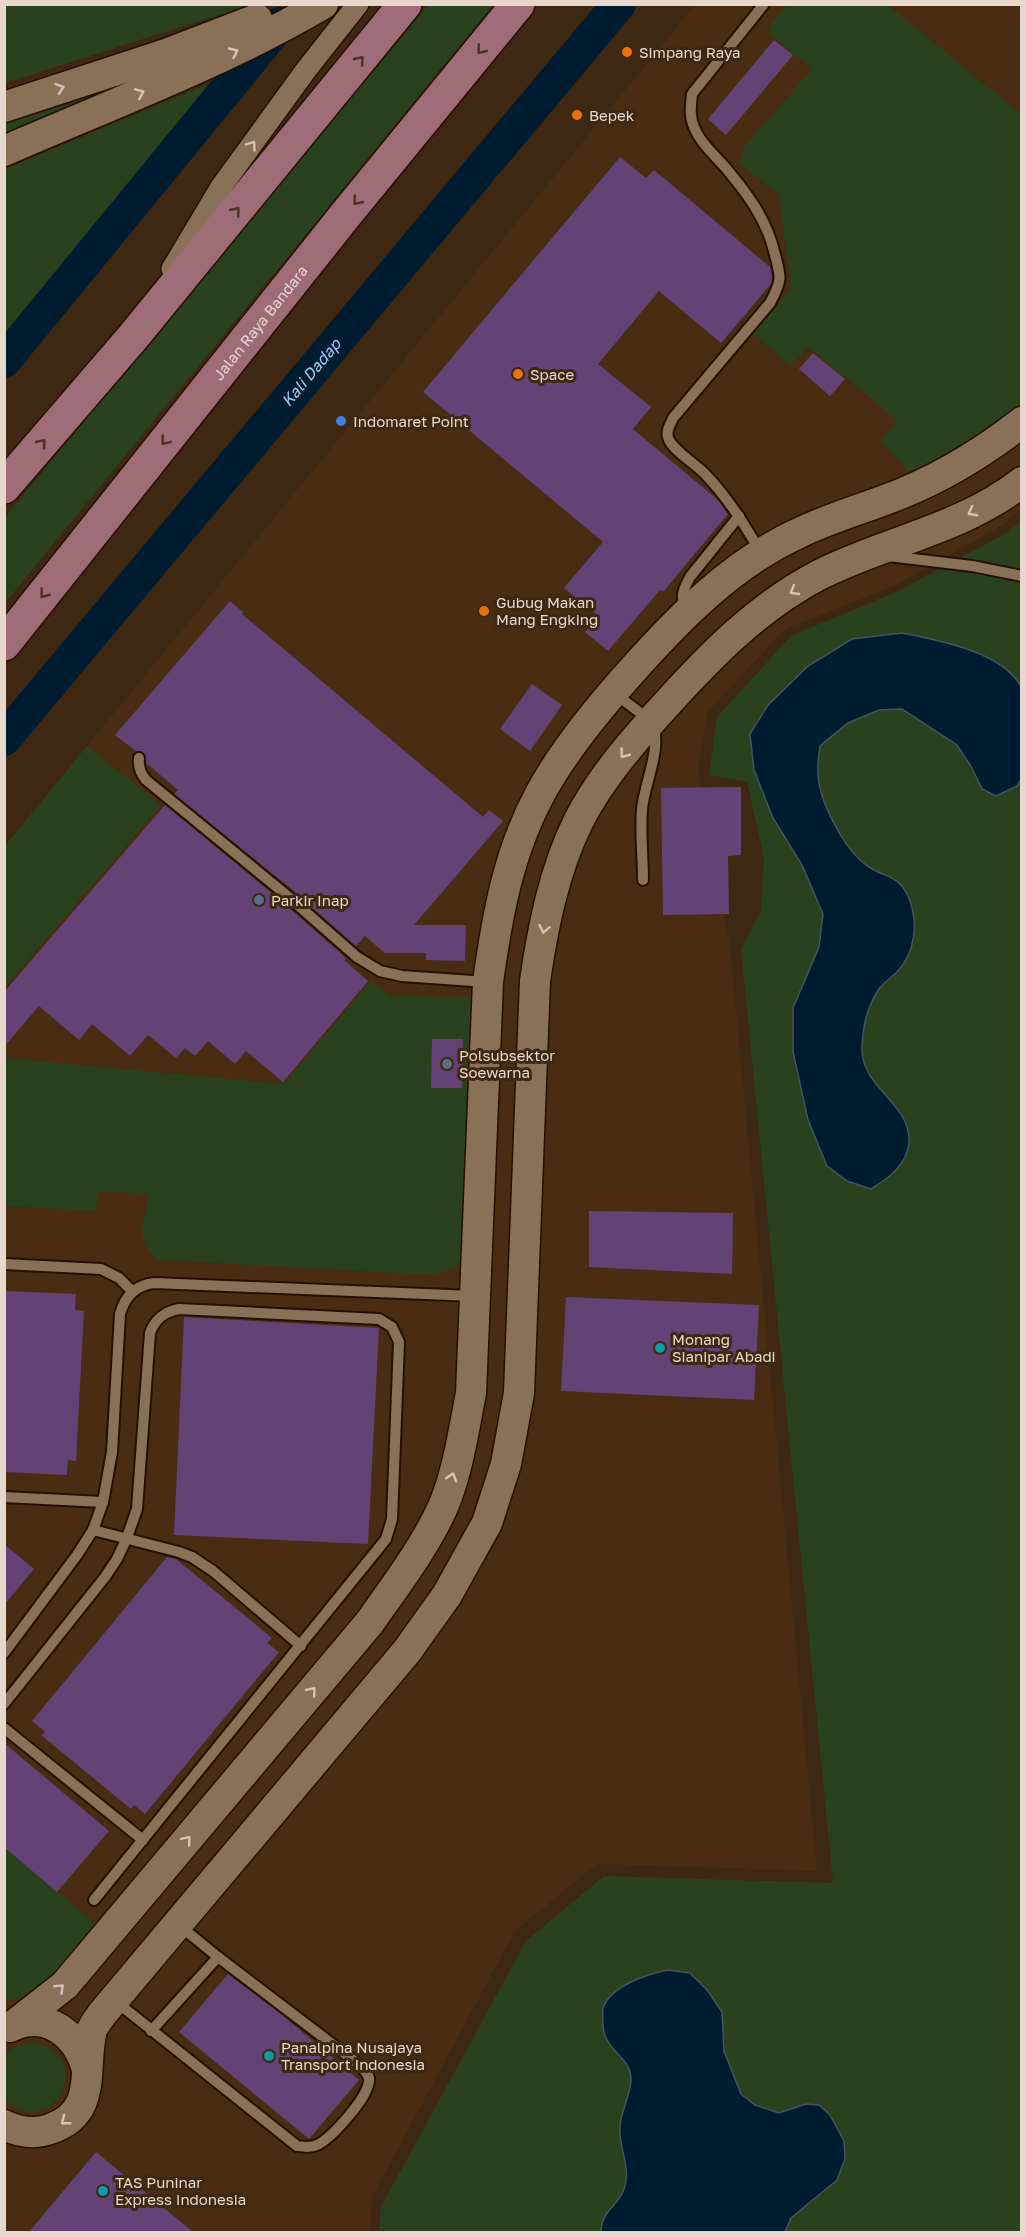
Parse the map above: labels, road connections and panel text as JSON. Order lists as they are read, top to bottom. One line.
{"streets":{"main road":["Jalan Raya Bandara"]},"water":["Kali Dadap"],"places":["Simpang Raya","Bepek","Space","Indomaret Point","Gubug Makan Mang Engking","Parkir Inap","Polsubsektor Soewarna","Monang Sianipar Abadi","Panalpina Nusajaya Transport Indonesia","TAS Puninar Express Indonesia"]}
